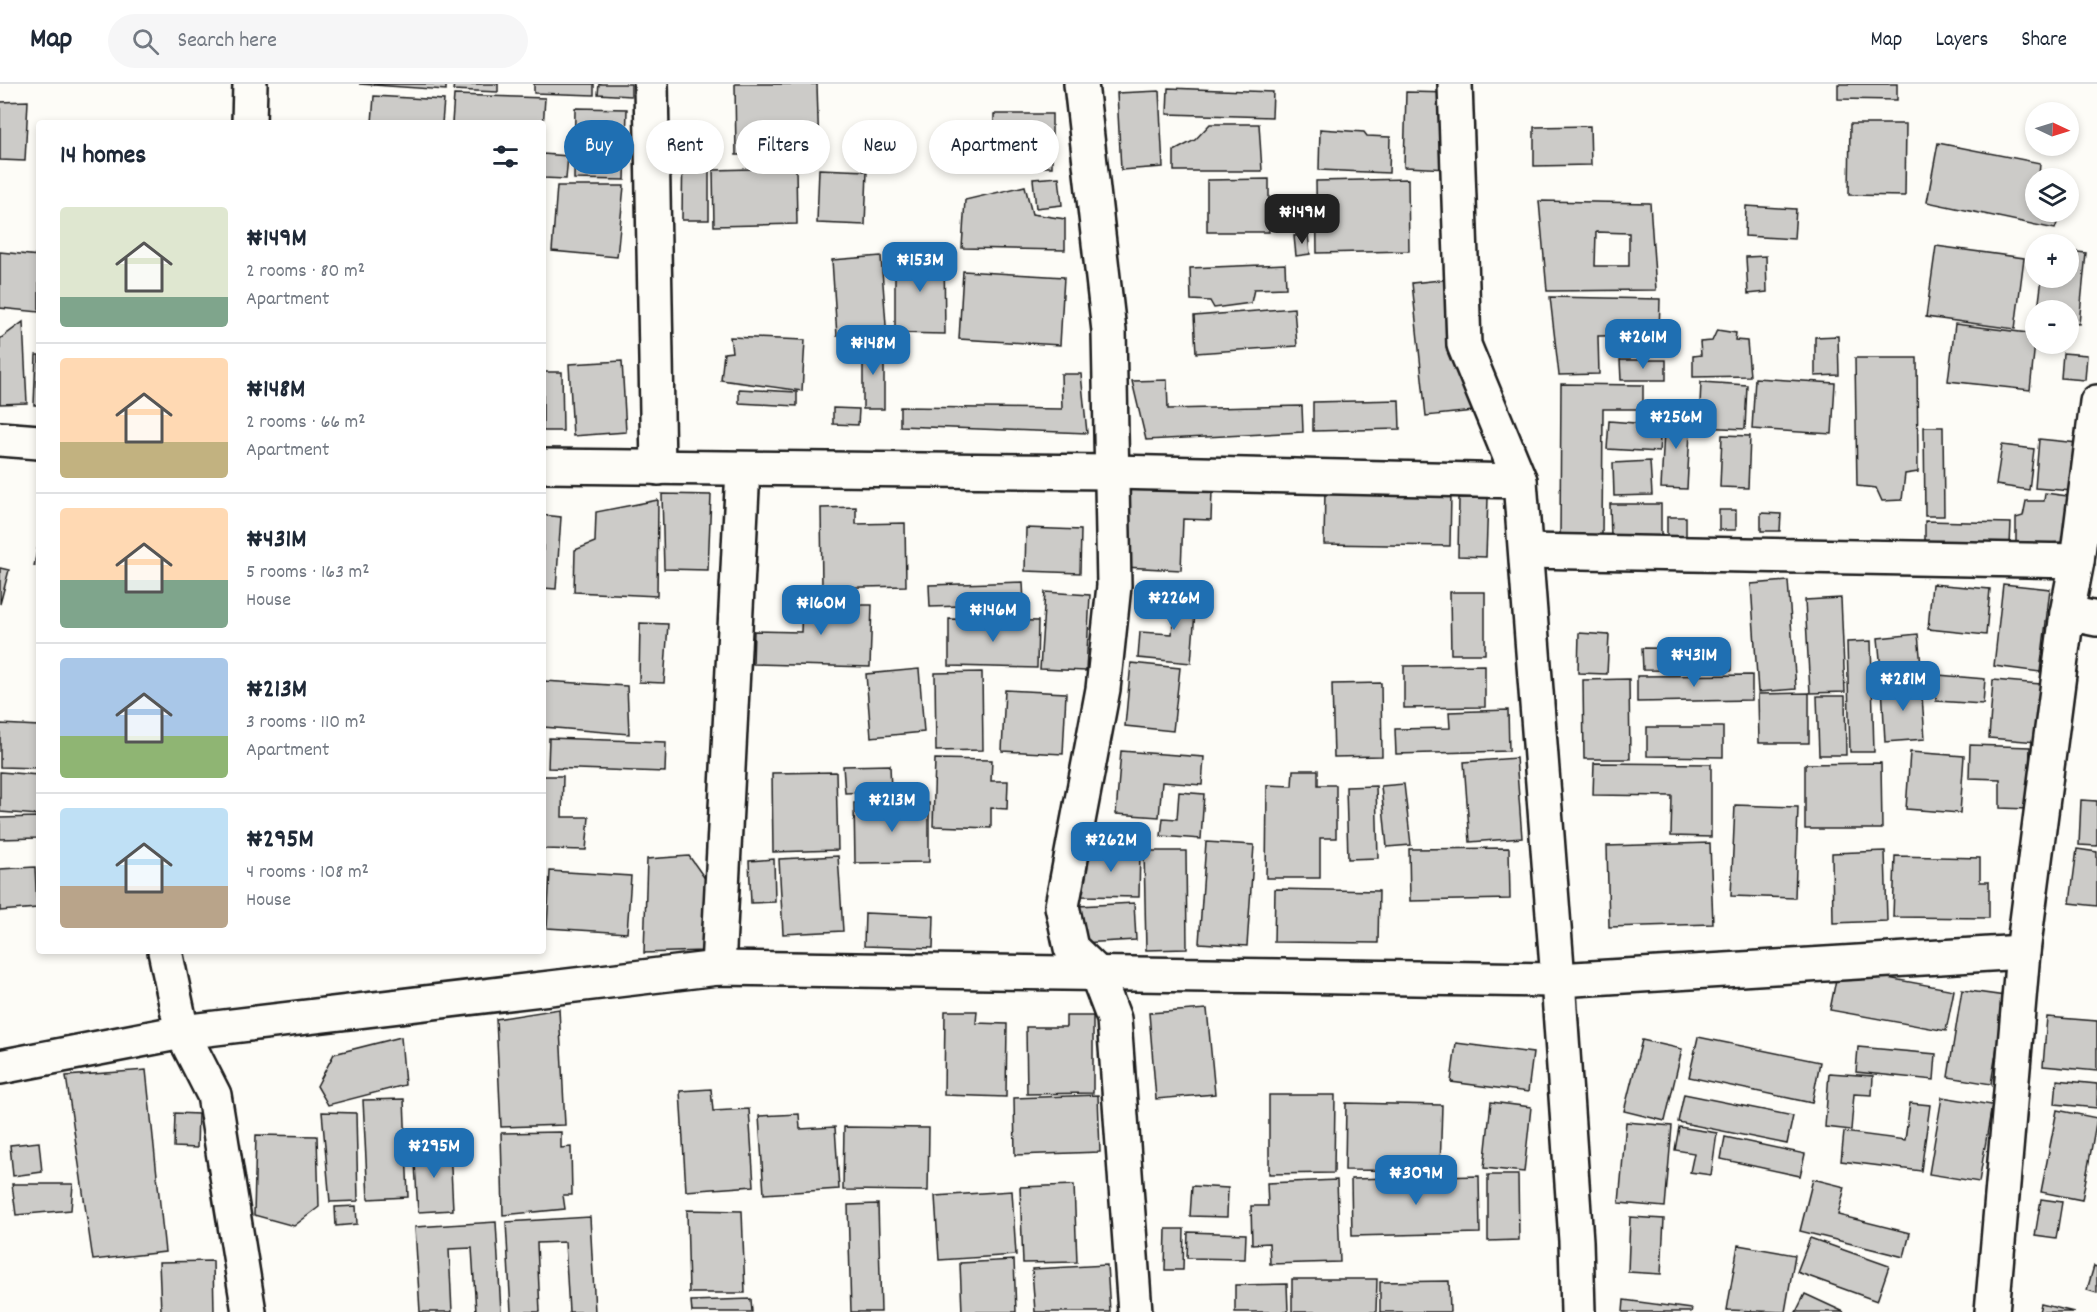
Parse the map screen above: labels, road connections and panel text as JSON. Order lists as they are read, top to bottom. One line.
{"north":"right","page":{"header":"Map","search":"Search here","nav":["Map","Layers","Share"],"map_buttons":["+","−"],"chip":["Buy","Rent","Filters","New","Apartment"],"heading":"14 homes","list":[{"name":"₦149M","note":"2 rooms · 80 m² · Apartment"},{"name":"₦148M","note":"2 rooms · 66 m² · Apartment"},{"name":"₦431M","note":"5 rooms · 163 m² · House"},{"name":"₦213M","note":"3 rooms · 110 m² · Apartment"},{"name":"₦295M","note":"4 rooms · 108 m² · House"}],"price":["₦149M","₦153M","₦261M","₦148M","₦256M","₦226M","₦160M","₦146M","₦431M","₦281M","₦213M","₦262M","₦295M","₦309M"]}}
